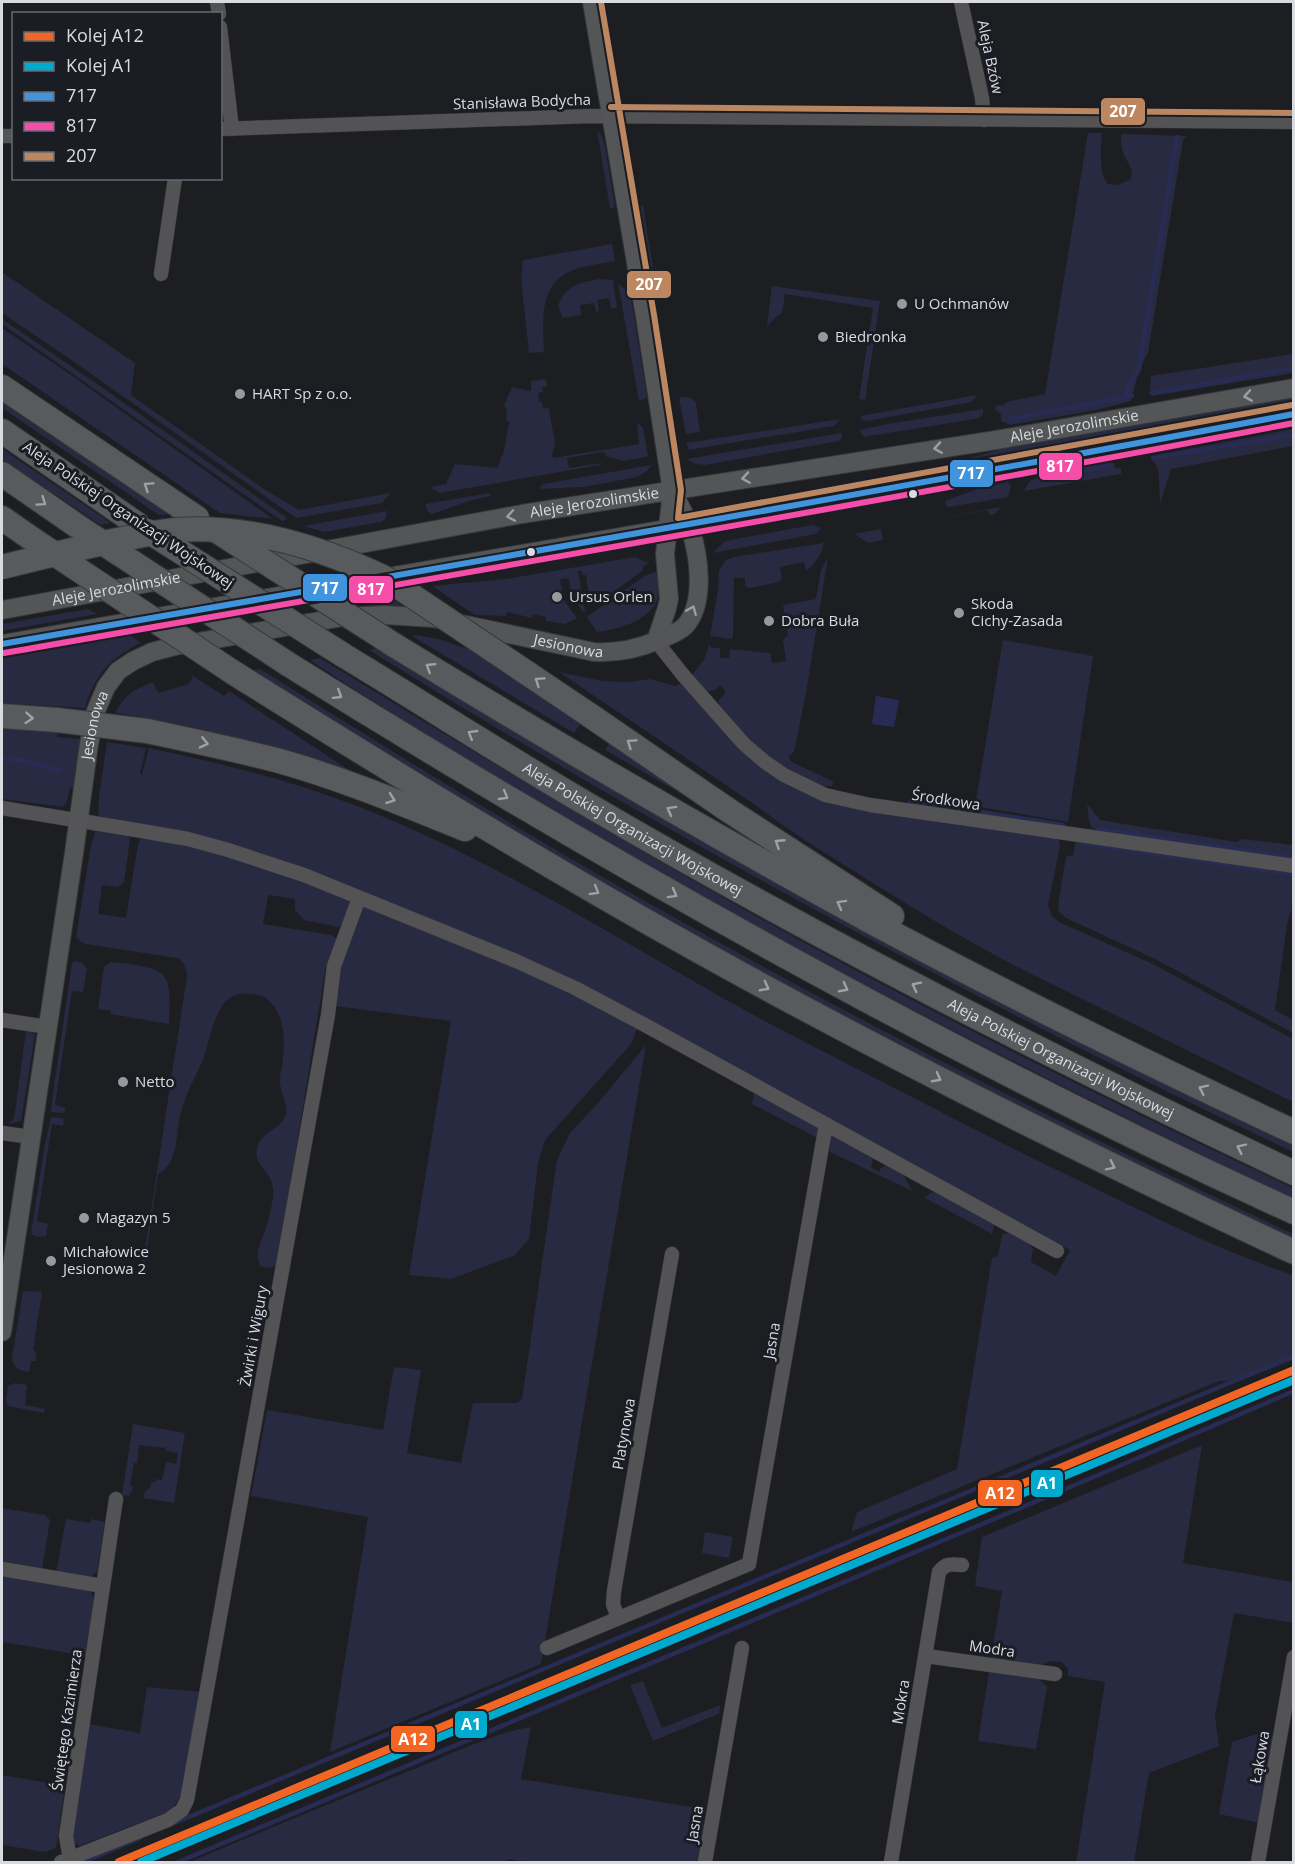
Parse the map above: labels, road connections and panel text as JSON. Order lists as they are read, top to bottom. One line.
{"streets":{"highway":["Aleja Polskiej Organizacji Wojskowej"],"main road":["Aleje Jerozolimskie","Jesionowa"],"street":["Aleja Bzów","Stanisława Bodycha","Środkowa","Żwirki i Wigury","Jasna","Platynowa","Modra","Mokra","Świętego Kazimierza","Łąkowa"]},"crossings":[["Aleja Bzów","Stanisława Bodycha"],["Aleje Jerozolimskie","Jesionowa"],["Jesionowa","Środkowa"],["Żwirki i Wigury","Świętego Kazimierza"],["Jasna","Platynowa"],["Modra","Mokra"]],"places":["U Ochmanów","Biedronka","HART Sp z o.o.","Ursus Orlen","Skoda Cichy-Zasada","Dobra Buła","Netto","Magazyn 5","Michałowice Jesionowa 2"],"lines":["transit line 207","transit line 717","transit line 817","rail line A12","rail line A1"],"legend":["Kolej A12","Kolej A1","717","817","207"]}
